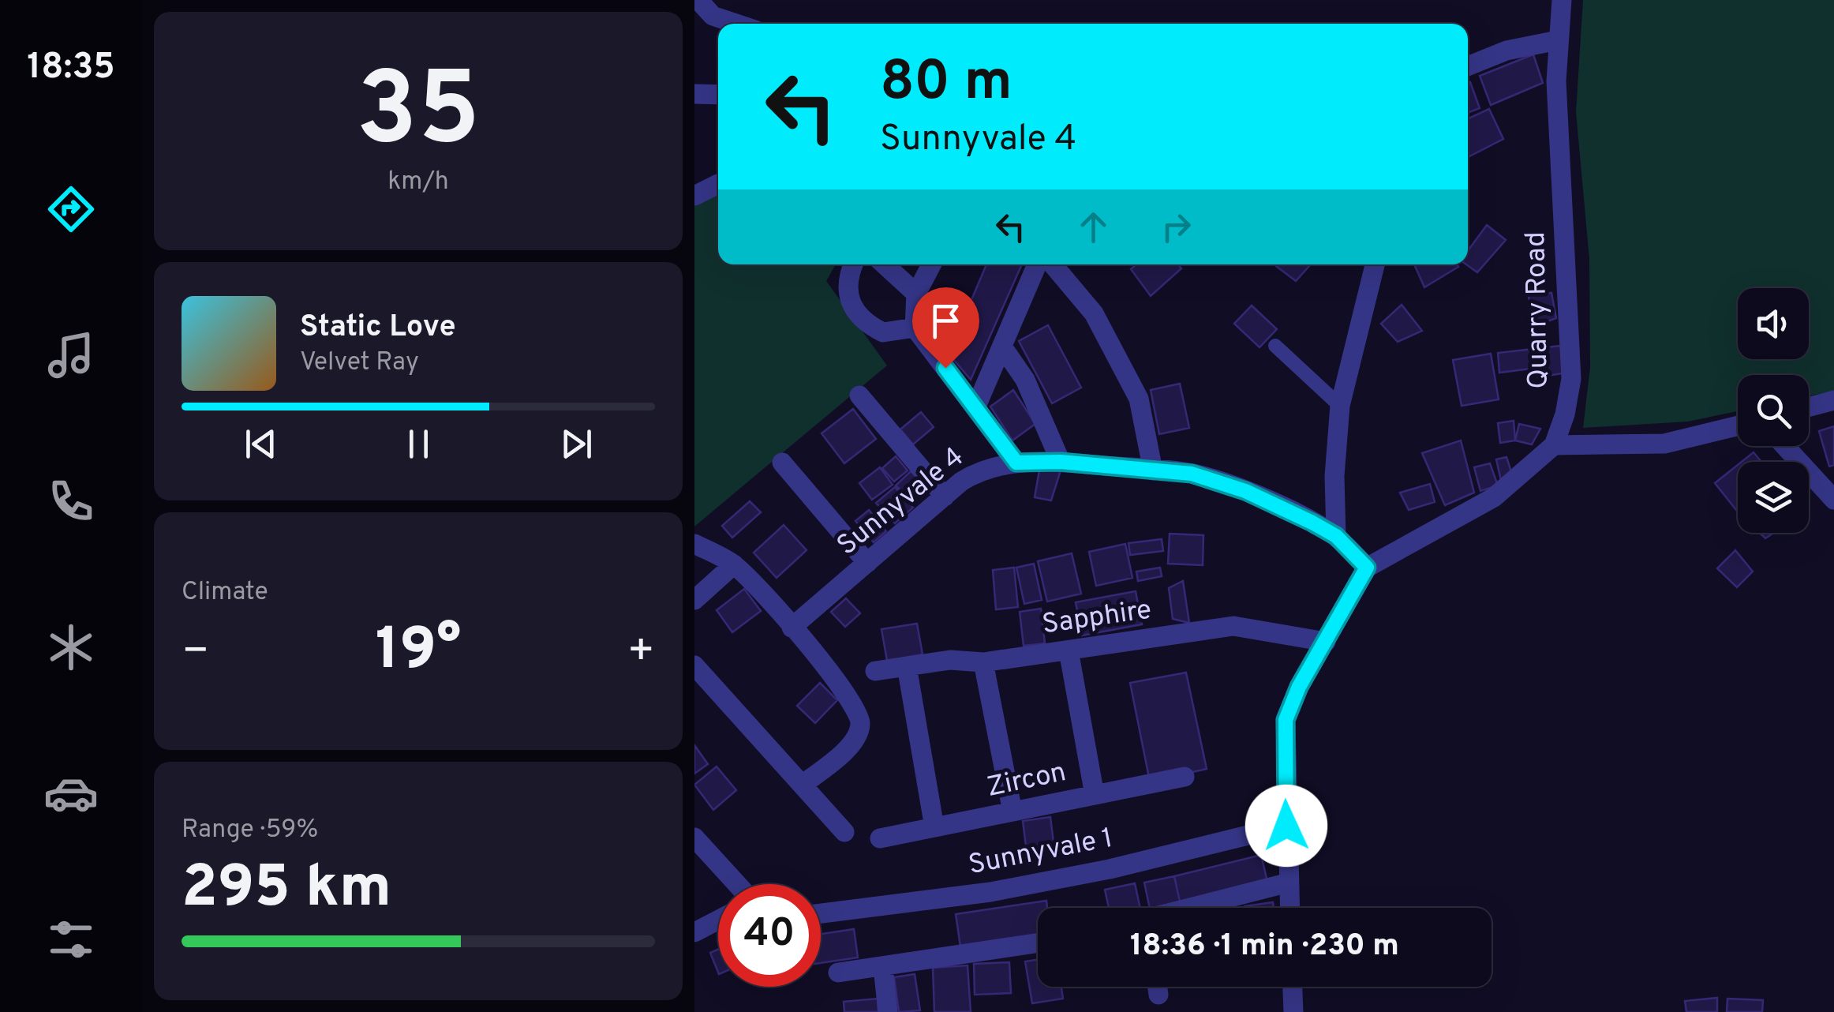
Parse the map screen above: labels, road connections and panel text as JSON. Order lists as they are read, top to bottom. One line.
{"streets":{"street":["Quarry Road","Sunnyvale 4","Sapphire","Zircon","Sunnyvale 1"]},"page":{"tabs":"18:35","tile":[["35","km/h"],"Climate",["Range · 59%","295 km"]],"turn":["80 m","Sunnyvale 4"],"song":["Static Love","Velvet Ray"],"heat":["−","19°","+"],"limit":"40","trip":"18:36 · 1 min · 230 m"}}
